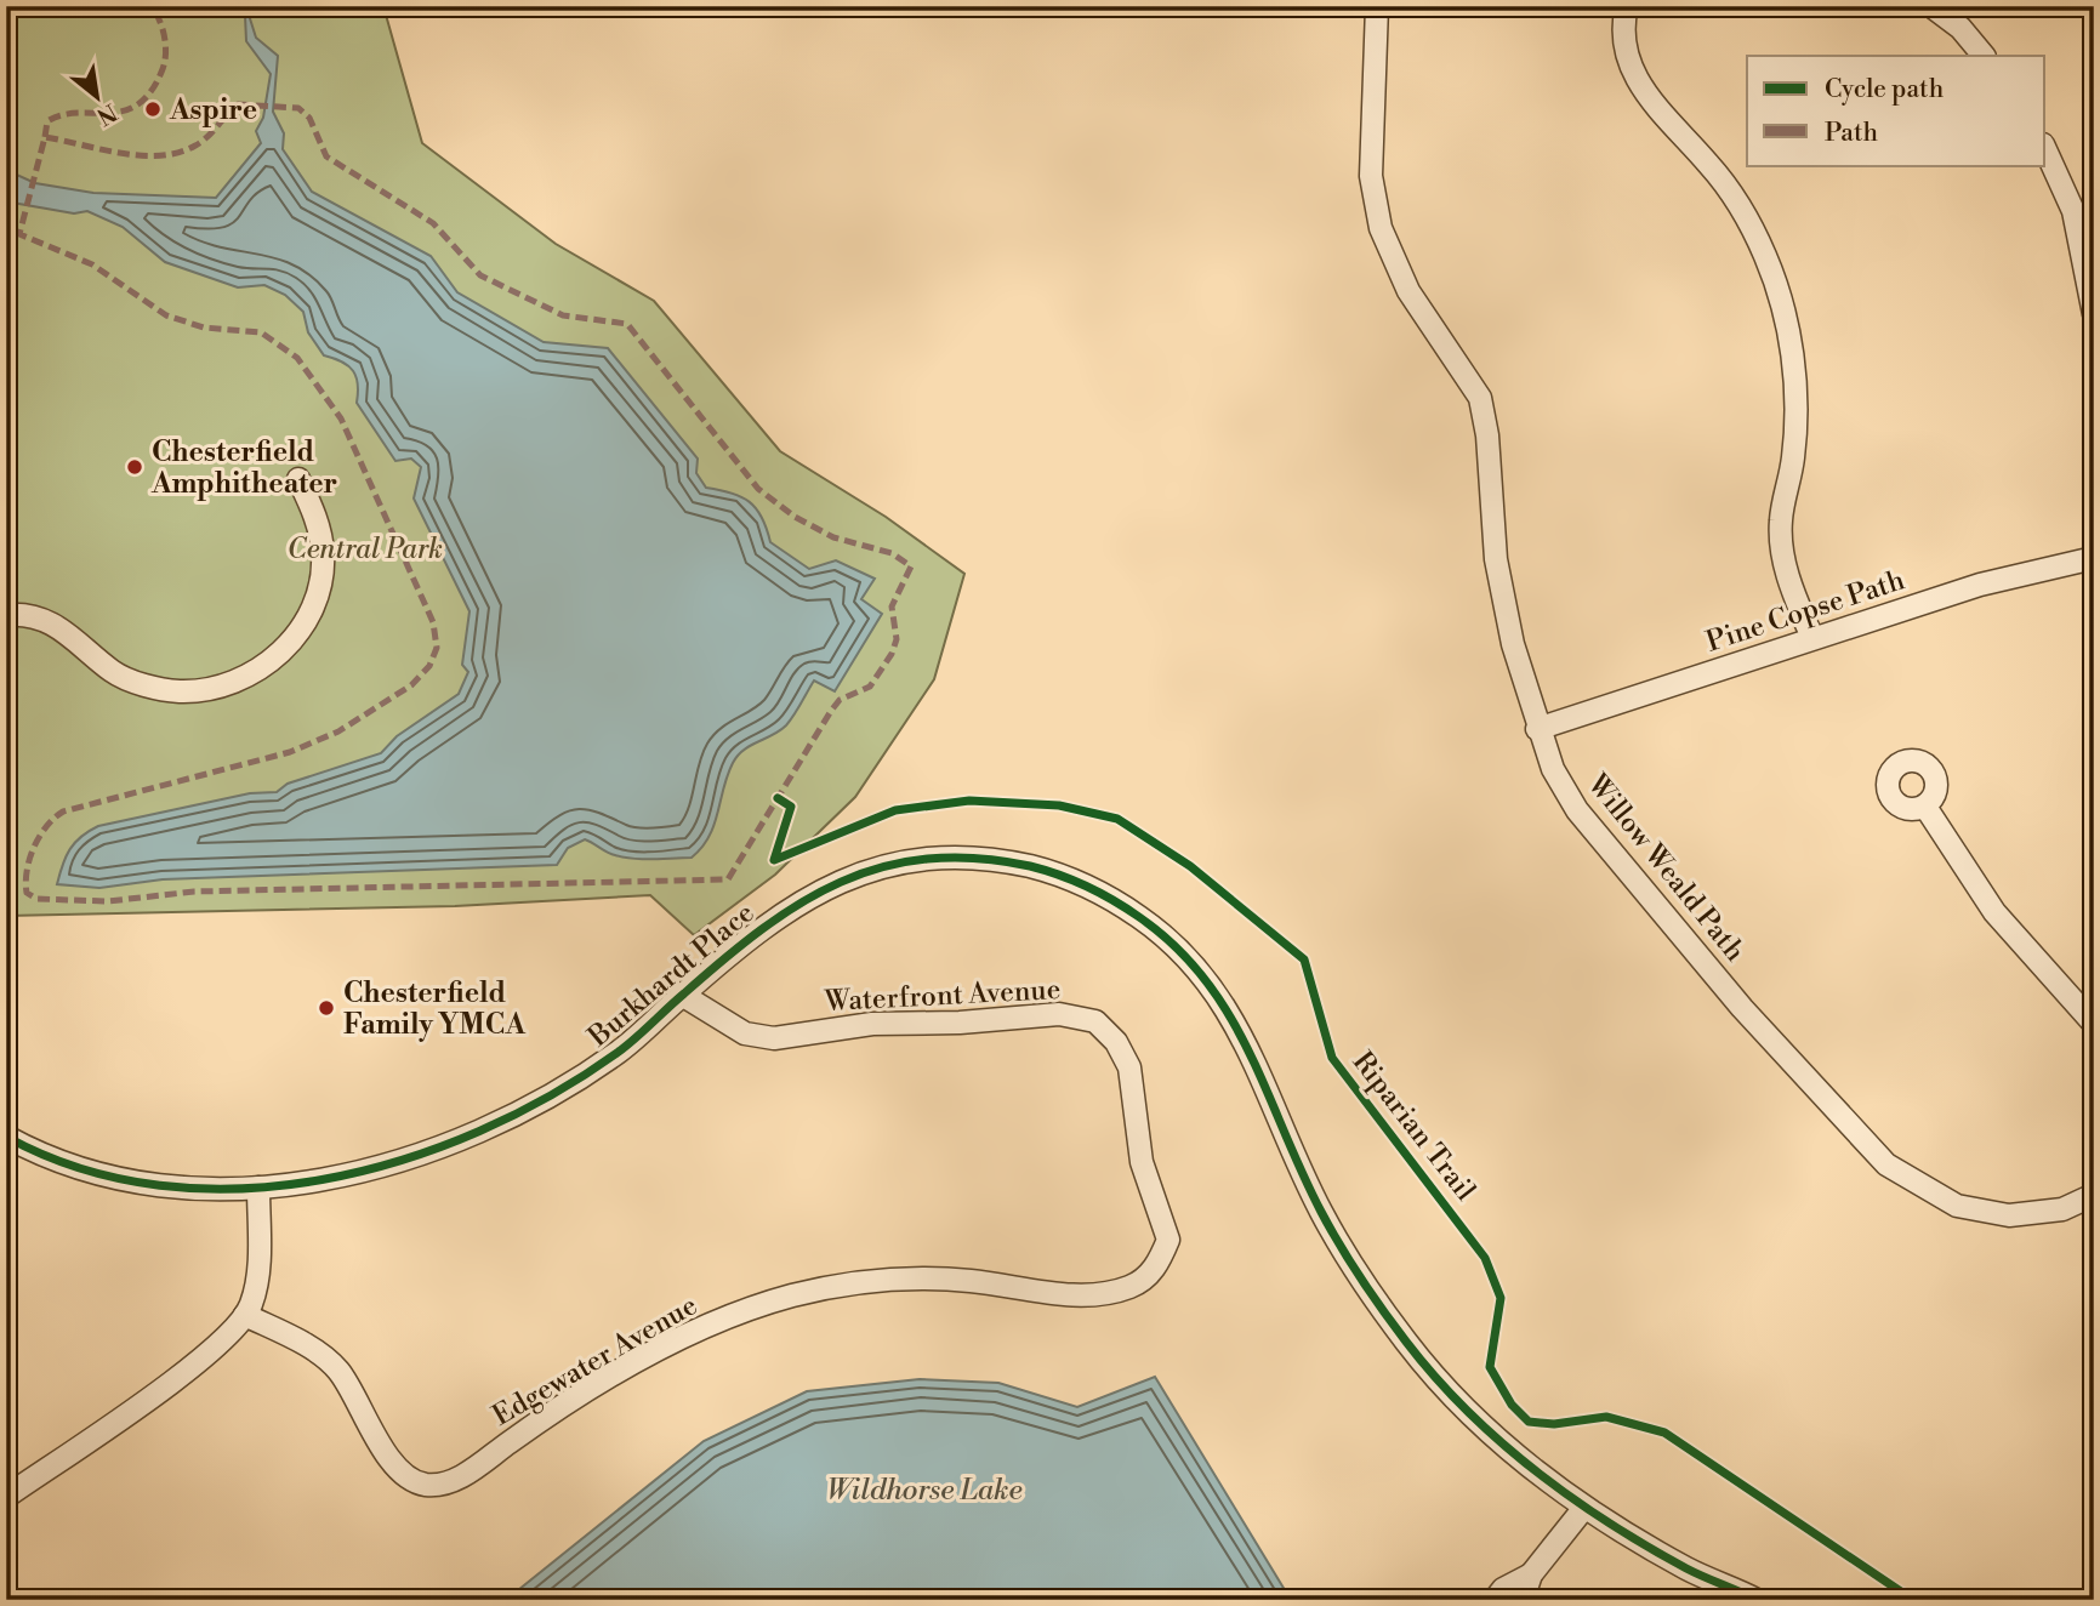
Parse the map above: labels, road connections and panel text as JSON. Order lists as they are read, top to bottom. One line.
{"streets":{"street":["Pine Copse Path","Willow Weald Path","Burkhardt Place","Waterfront Avenue","Edgewater Avenue"],"cycle path":["Riparian Trail"]},"crossings":[["Pine Copse Path","Willow Weald Path"],["Burkhardt Place","Waterfront Avenue"],["Waterfront Avenue","Edgewater Avenue"]],"water":["Wildhorse Lake"],"parks":["Central Park"],"places":["Aspire","Chesterfield Amphitheater","Chesterfield Family YMCA"],"legend":["Cycle path","Path"],"north":"bottom right"}
